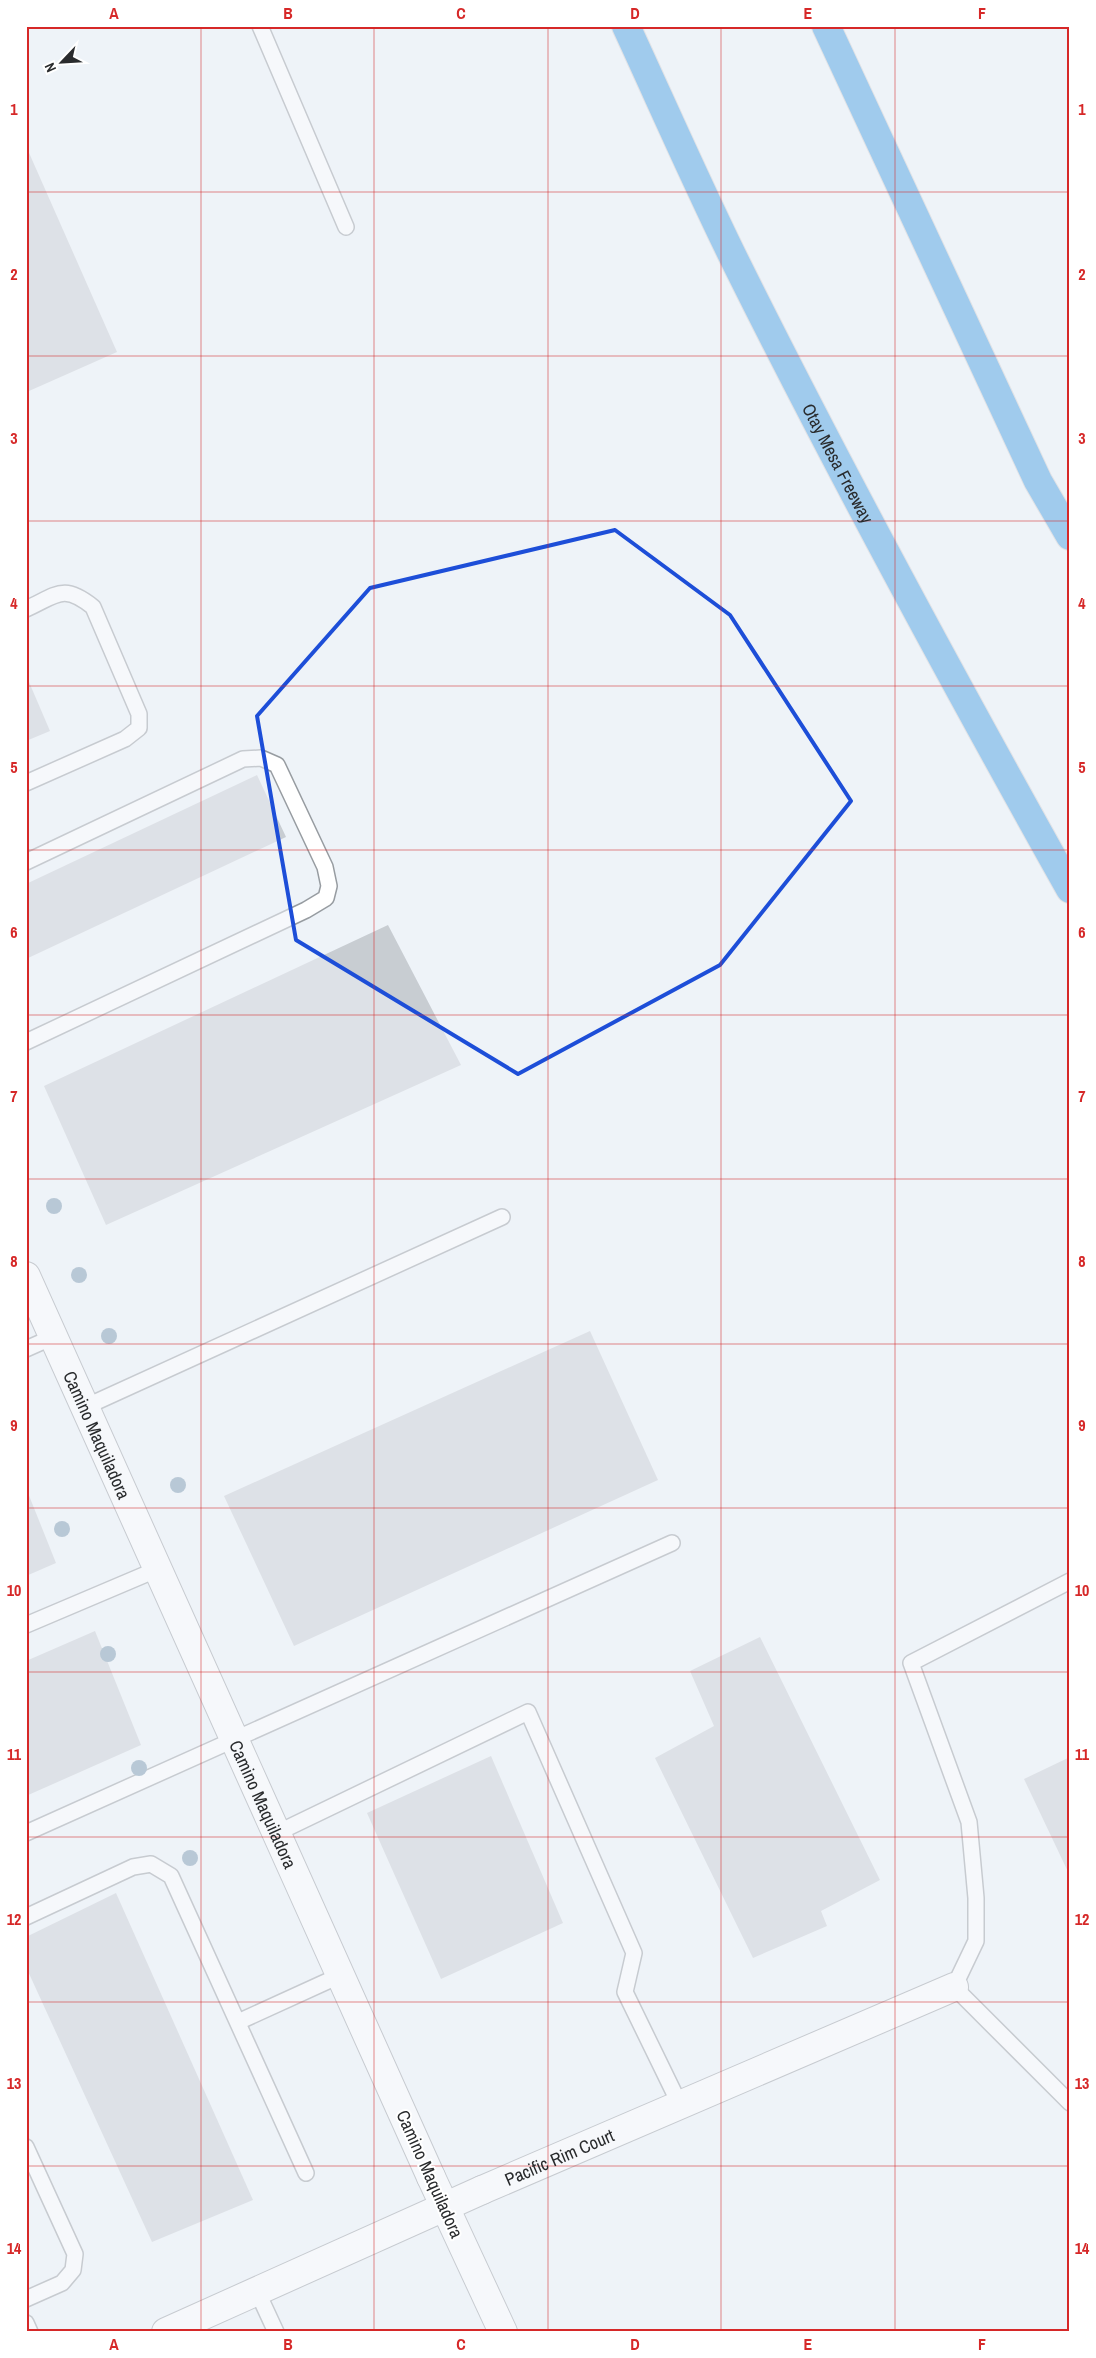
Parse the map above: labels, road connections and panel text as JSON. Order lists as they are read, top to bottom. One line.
{"streets":{"highway":["Otay Mesa Freeway"],"street":["Camino Maquiladora","Pacific Rim Court"]},"crossings":[["Camino Maquiladora","Pacific Rim Court"]],"north":"bottom left","grid":{"columns":["A","B","C","D","E","F"],"rows":["1","2","3","4","5","6","7","8","9","10","11","12","13","14"]}}
